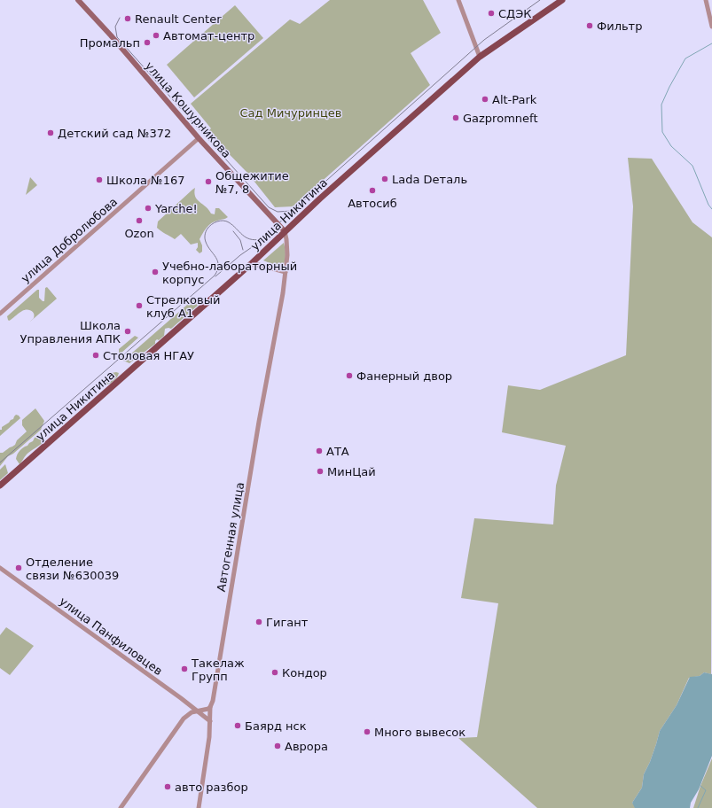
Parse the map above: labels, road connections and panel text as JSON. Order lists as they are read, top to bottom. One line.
{"streets":{"main road":["улица Кошурникова","улица Никитина"],"street":["улица Добролюбова","Автогенная улица","улица Панфиловцев"]},"crossings":[["улица Кошурникова","улица Никитина"],["улица Кошурникова","улица Добролюбова"],["улица Кошурникова","Автогенная улица"],["улица Никитина","Автогенная улица"],["Автогенная улица","улица Панфиловцев"]],"parks":["Сад Мичуринцев"],"places":["СДЭК","Renault Center","Фильтр","Автомат-центр","Промальп","Alt-Park","Gazpromneft","Детский сад №372","Lada Dеталь","Школа №167","Общежитие №7, 8","Автосиб","Yarche!","Ozon","Учебно-лабораторный корпус","Стрелковый клуб А1","Школа Управления АПК","Столовая НГАУ","Фанерный двор","АТА","МинЦай","Отделение связи №630039","Гигант","Такелаж Групп","Кондор","Баярд нск","Много вывесок","Аврора","авто разбор"]}
